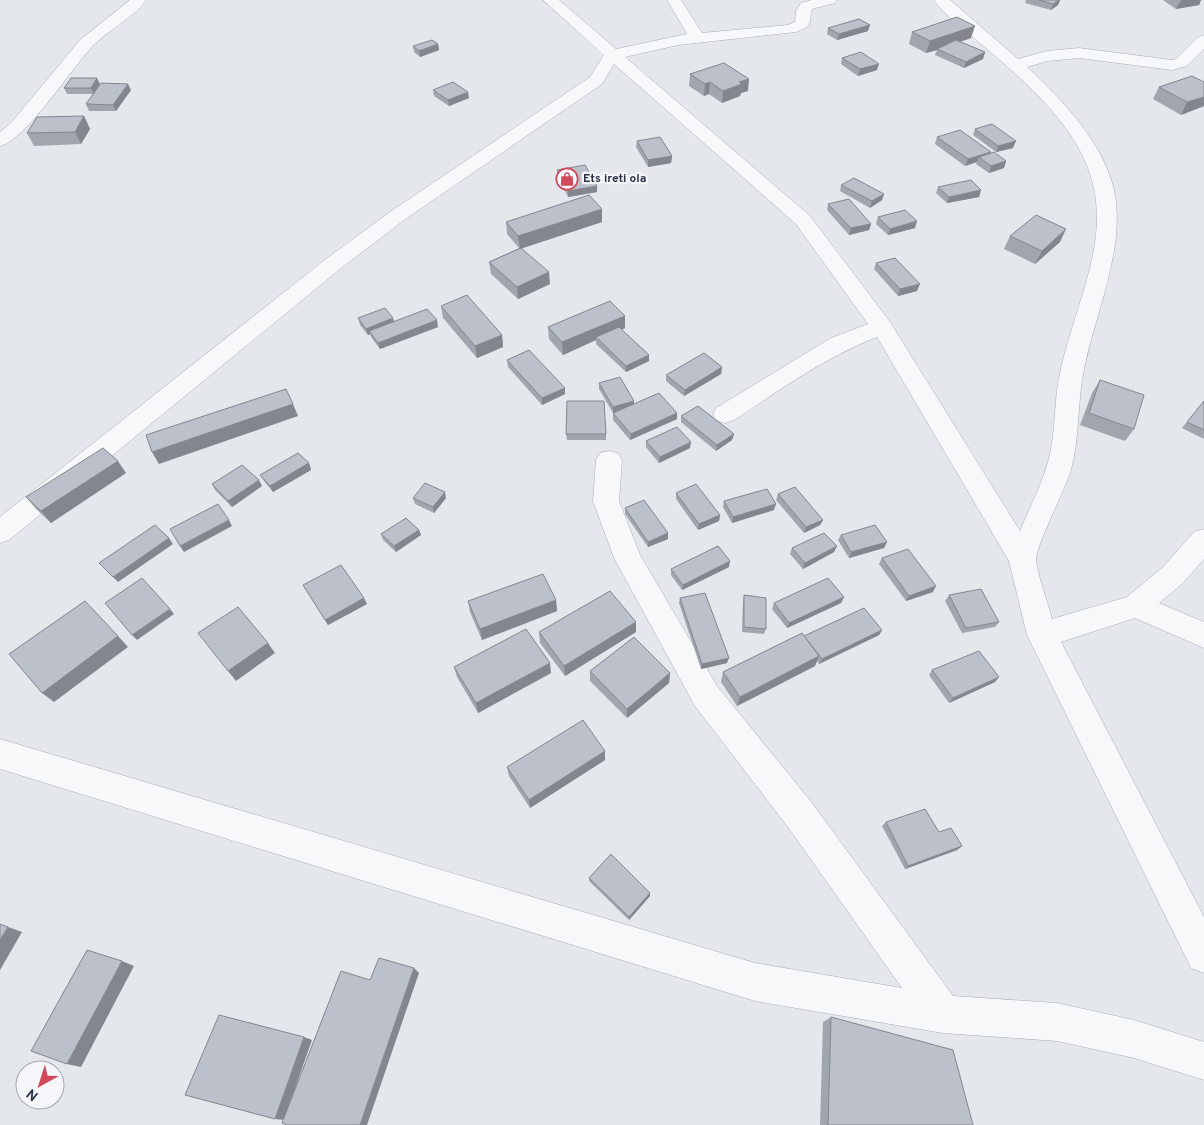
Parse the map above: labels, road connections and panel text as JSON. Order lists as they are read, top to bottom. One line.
{"places":{"shop":["Ets ireti ola"]},"north":"bottom left"}
